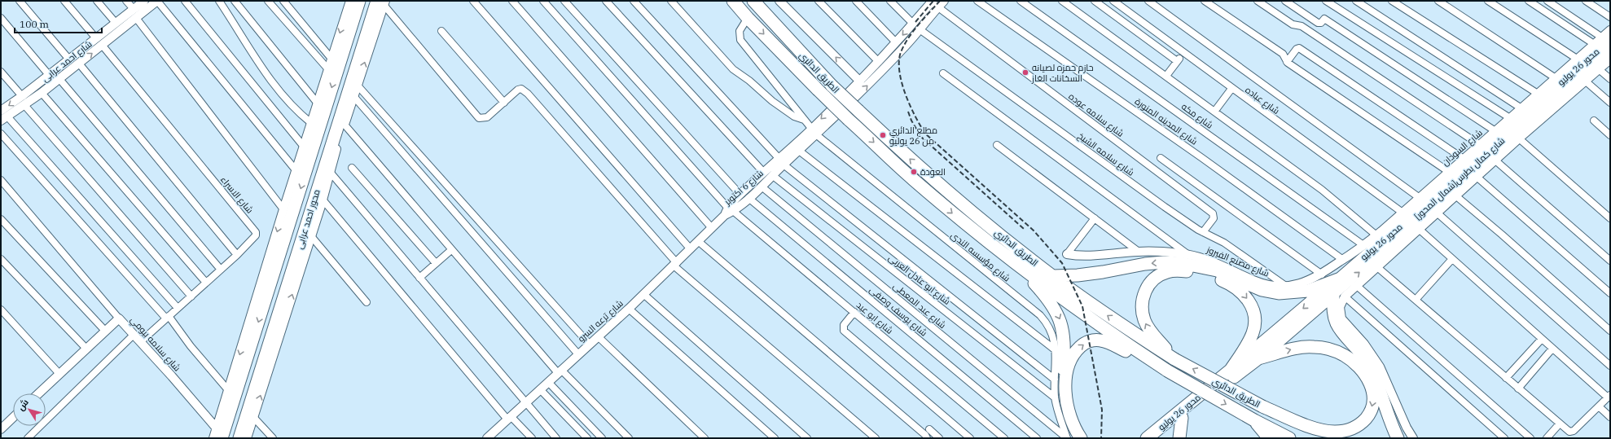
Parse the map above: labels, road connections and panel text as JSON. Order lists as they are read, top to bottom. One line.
{"streets":{"highway":["محور 26 يوليو","الطريق الدائري","محور احمد عرابى"],"street":["شارع احمد عرابى","شارع عباده","شارع سلامه عوده","شارع مكه","شارع المدينه المنورة","شارع السودان","شارع سلامه الشيخ","شارع كمال بطرس[شمال المحور]","شارع 6 اكتوبر","شارع الاسراء","شارع مؤسسه الندى","شارع مصنع الفيروز","شارع ابو عادل العربى","شارع عبد المعطى","شارع يوسف وصفى","شارع ابو عيد","شارع ترعه السرو","شارع سلامه بيومي"]},"crossings":[["شارع احمد عرابى","شارع الاسراء"],["محور 26 يوليو","شارع السودان"],["محور 26 يوليو","شارع كمال بطرس[شمال المحور]"],["الطريق الدائري","شارع مؤسسه الندى"],["شارع عباده","شارع السودان"],["شارع سلامه عوده","شارع سلامه الشيخ"],["شارع سلامه عوده","شارع 6 اكتوبر"],["شارع مكه","شارع السودان"],["شارع المدينه المنورة","شارع السودان"],["شارع السودان","شارع مصنع الفيروز"],["شارع سلامه الشيخ","شارع 6 اكتوبر"],["شارع سلامه الشيخ","شارع مصنع الفيروز"],["شارع 6 اكتوبر","شارع مؤسسه الندى"],["شارع 6 اكتوبر","شارع ابو عادل العربى"],["شارع 6 اكتوبر","شارع عبد المعطى"],["شارع 6 اكتوبر","شارع يوسف وصفى"],["شارع 6 اكتوبر","شارع ابو عيد"],["شارع 6 اكتوبر","شارع ترعه السرو"],["شارع الاسراء","شارع سلامه بيومي"],["محور احمد عرابى","شارع سلامه بيومي"],["شارع مؤسسه الندى","شارع ابو عادل العربى"],["شارع مؤسسه الندى","شارع عبد المعطى"],["شارع ابو عيد","شارع ترعه السرو"]],"places":["حازم حمزه لصيانه السخانات الغاز","مطلع الدائري من 26 يوليو","العودة"],"scale_bar":"100 m","north":"top left"}
